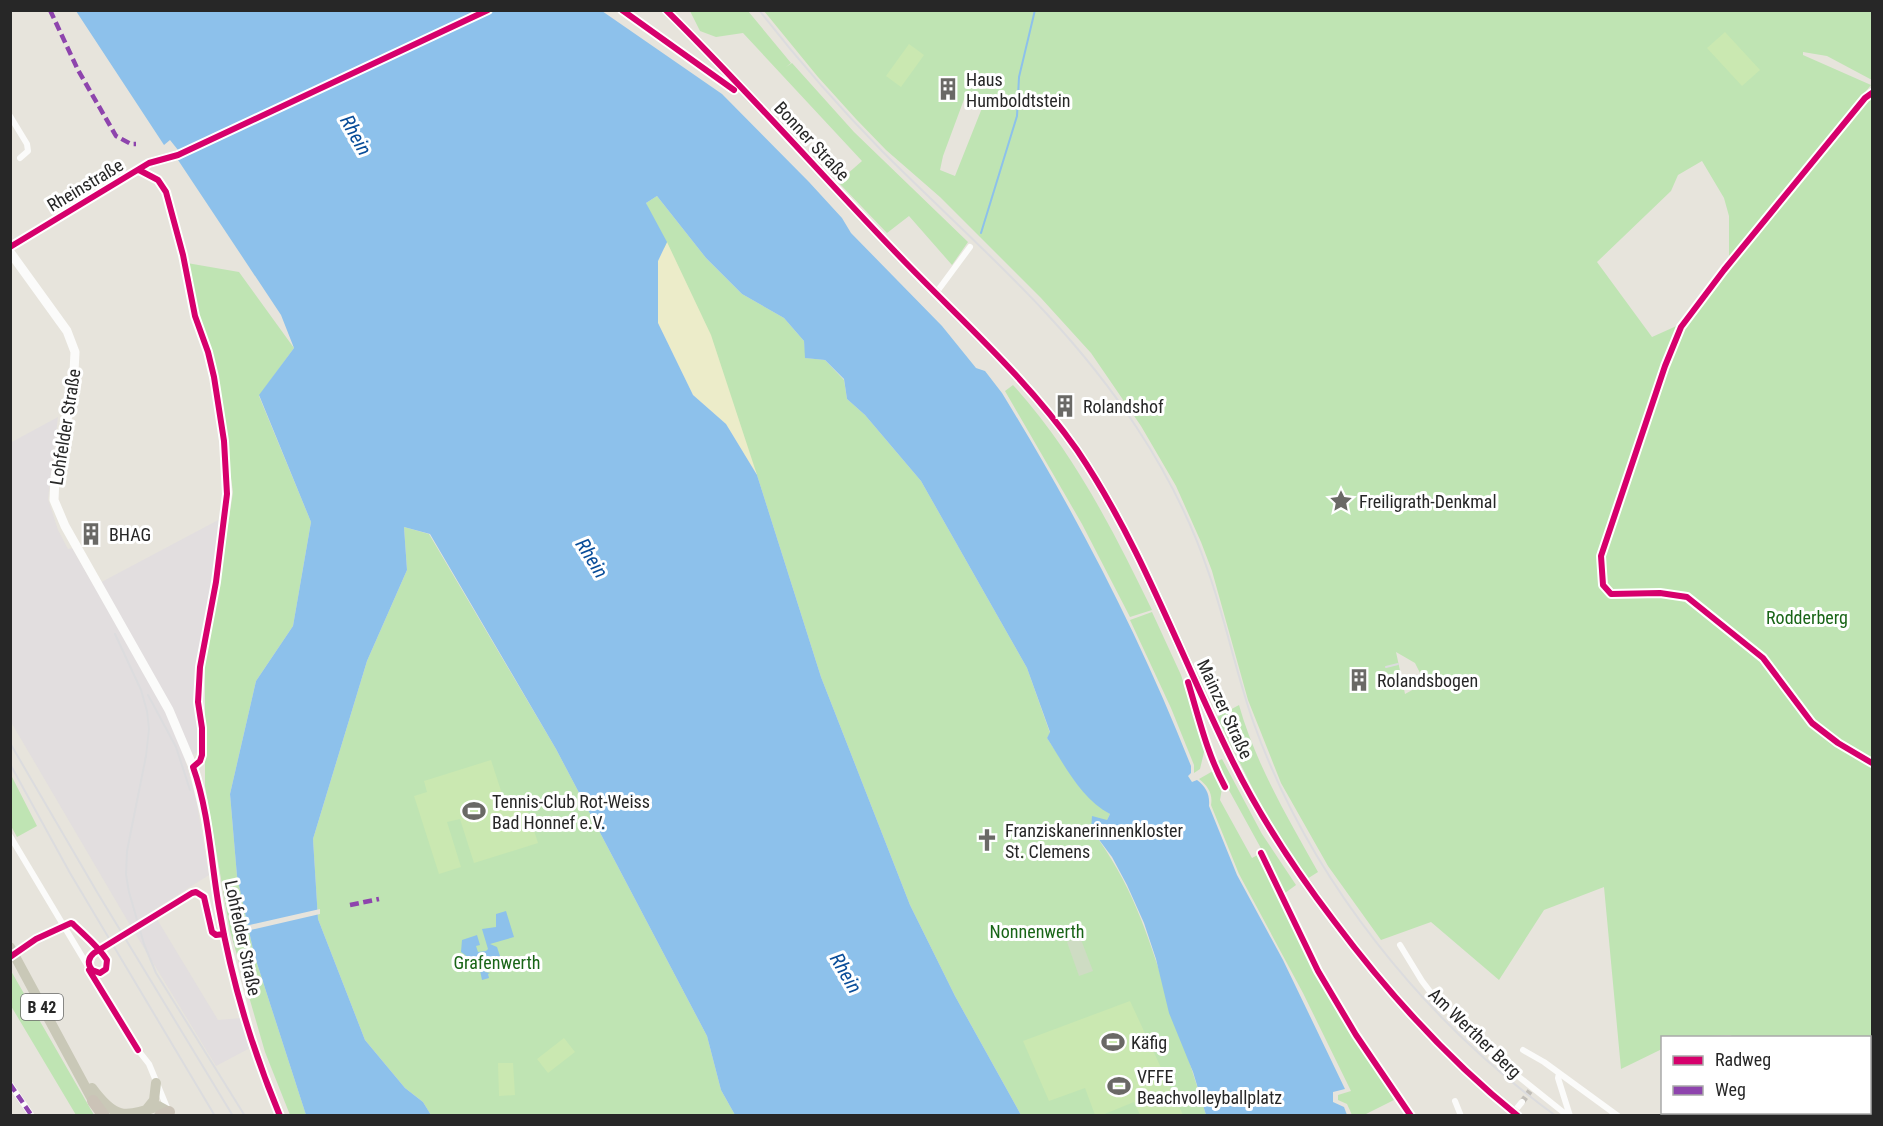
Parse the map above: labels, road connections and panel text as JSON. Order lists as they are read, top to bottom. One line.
{"streets":{"highway":["B 42"],"main road":["Bonner Straße","Mainzer Straße"],"street":["Rheinstraße","Lohfelder Straße","Am Werther Berg"]},"crossings":[["Bonner Straße","Mainzer Straße"]],"water":["Rhein"],"parks":["Rodderberg","Nonnenwerth","Grafenwerth"],"places":{"building":["Haus Humboldtstein","Rolandshof","BHAG","Rolandsbogen"],"place":["Freiligrath-Denkmal"],"sports":["Tennis-Club Rot-Weiss Bad Honnef e.V.","Käfig","VFFE Beachvolleyballplatz"],"church":["Franziskanerinnenkloster St. Clemens"]},"legend":["Radweg","Weg"]}
